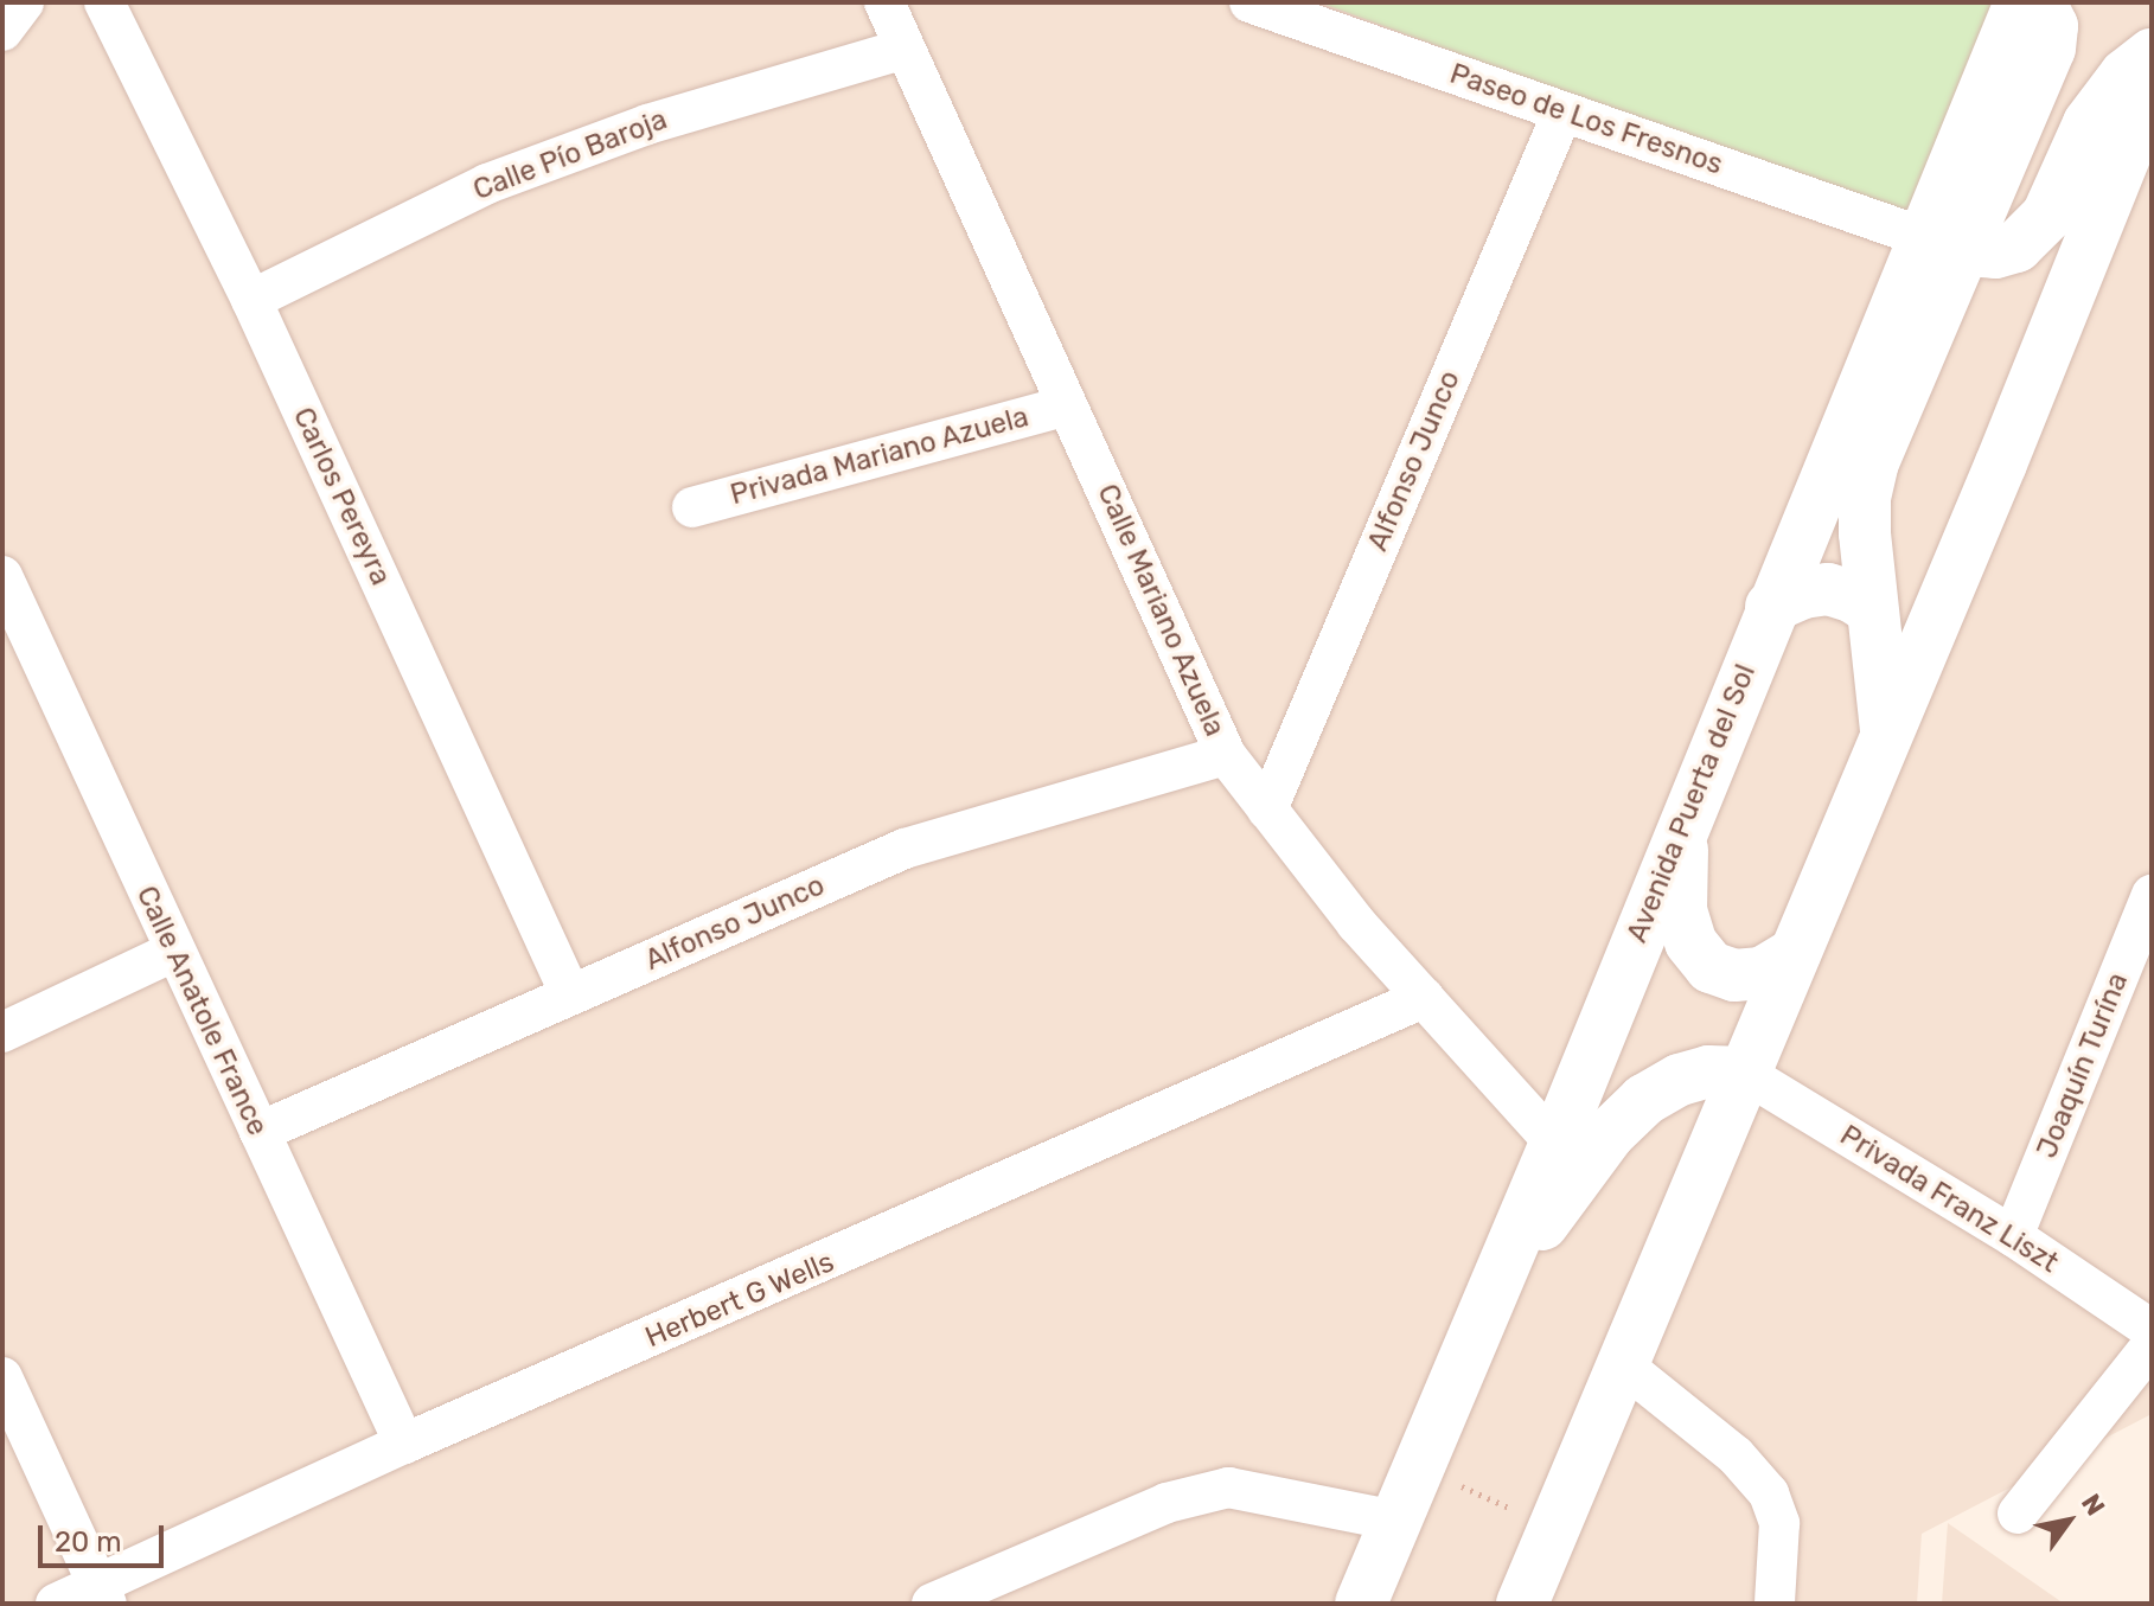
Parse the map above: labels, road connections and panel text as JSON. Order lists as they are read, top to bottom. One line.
{"streets":{"main road":["Avenida Puerta del Sol"],"street":["Paseo de Los Fresnos","Calle Pío Baroja","Privada Mariano Azuela","Alfonso Junco","Carlos Pereyra","Calle Mariano Azuela","Calle Anatole France","Joaquín Turína","Privada Franz Liszt","Herbert G Wells"]},"crossings":[["Paseo de Los Fresnos","Alfonso Junco"],["Paseo de Los Fresnos","Avenida Puerta del Sol"],["Calle Pío Baroja","Carlos Pereyra"],["Calle Pío Baroja","Calle Mariano Azuela"],["Privada Mariano Azuela","Calle Mariano Azuela"],["Alfonso Junco","Carlos Pereyra"],["Alfonso Junco","Calle Mariano Azuela"],["Alfonso Junco","Calle Anatole France"],["Calle Mariano Azuela","Avenida Puerta del Sol"],["Calle Mariano Azuela","Herbert G Wells"],["Calle Anatole France","Herbert G Wells"],["Joaquín Turína","Privada Franz Liszt"]],"scale_bar":"20 m","north":"top right"}
